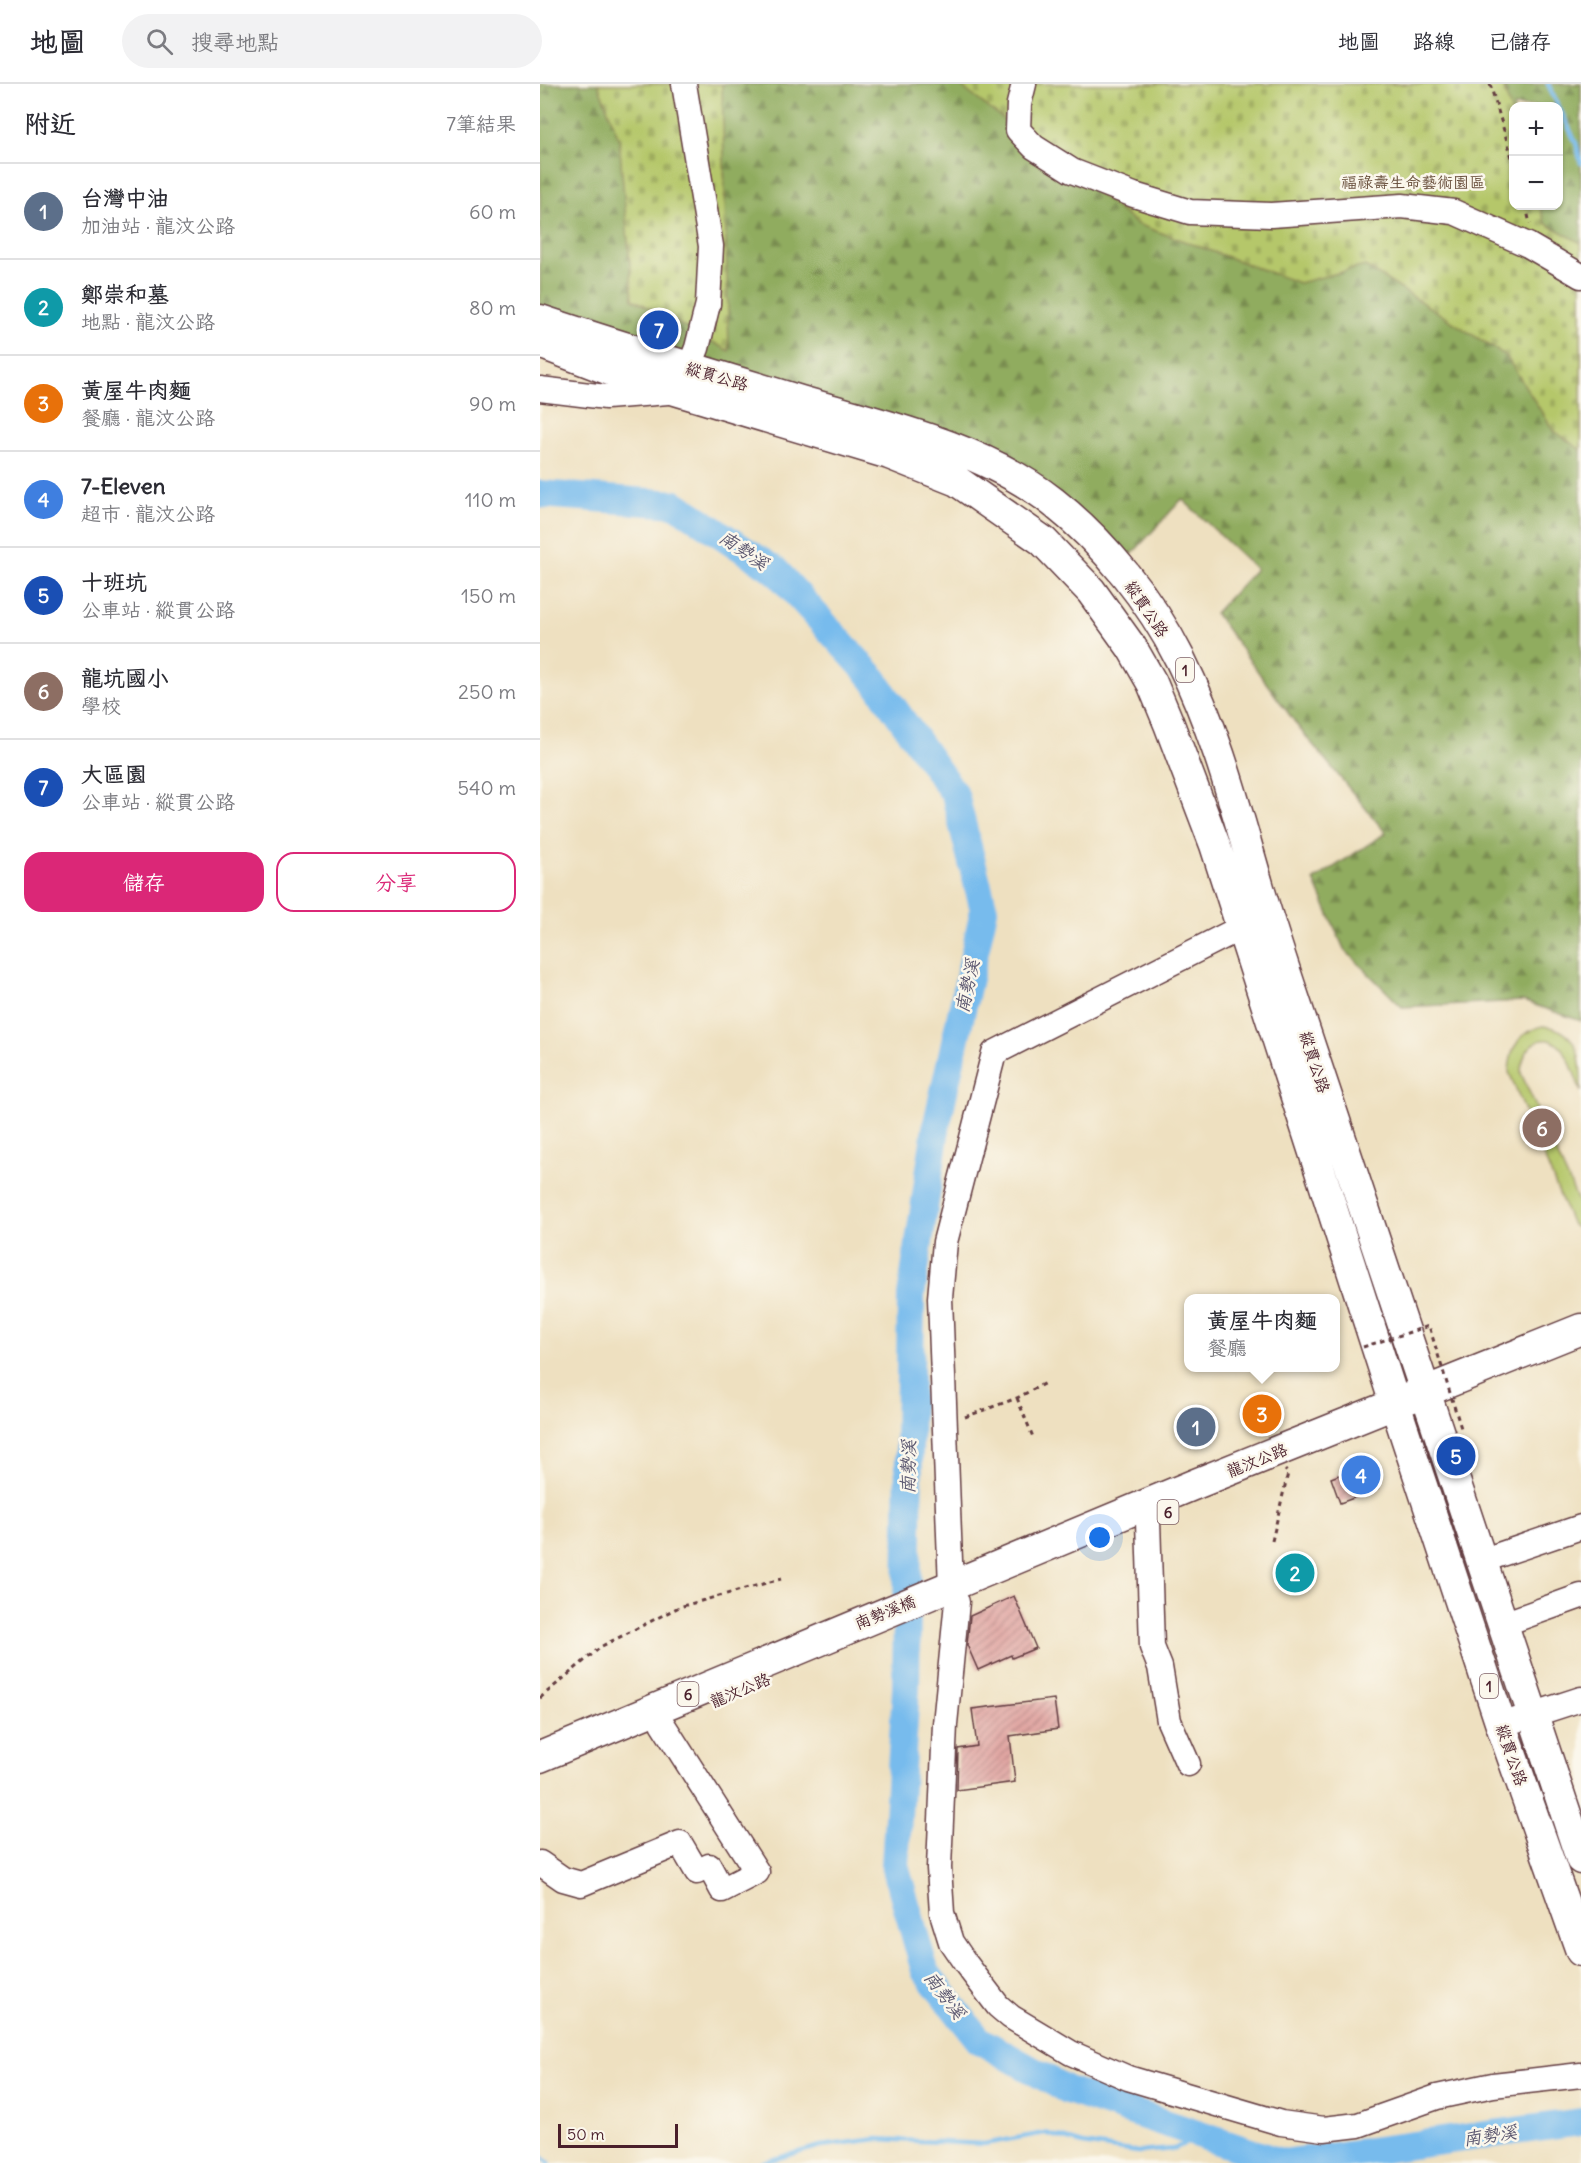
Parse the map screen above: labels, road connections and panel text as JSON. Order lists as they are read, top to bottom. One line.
{"streets":{"main road":["縱貫公路","1","龍汶公路","6","南勢溪橋"]},"crossings":[["縱貫公路","龍汶公路"],["龍汶公路","南勢溪橋"]],"water":["南勢溪"],"parks":["福祿壽生命藝術園區"],"scale_bar":"50 m","page":{"header":"地圖","search":"搜尋地點","nav":["地圖","路線","已儲存"],"heading":["附近","7筆結果"],"map_buttons":["+","−"],"list":[{"mark":"1","name":"台灣中油","note":"加油站 · 龍汶公路","value":"60 m"},{"mark":"2","name":"鄭崇和墓","note":"地點 · 龍汶公路","value":"80 m"},{"mark":"3","name":"黃屋牛肉麵","note":"餐廳 · 龍汶公路","value":"90 m"},{"mark":"4","name":"7-Eleven","note":"超市 · 龍汶公路","value":"110 m"},{"mark":"5","name":"十班坑","note":"公車站 · 縱貫公路","value":"150 m"},{"mark":"6","name":"龍坑國小","note":"學校","value":"250 m"},{"mark":"7","name":"大區園","note":"公車站 · 縱貫公路","value":"540 m"}],"pins":["7","6","3","1","5","4","2"],"buttons":["儲存","分享"],"popup":["黃屋牛肉麵","餐廳"],"scale":"50 m"}}
